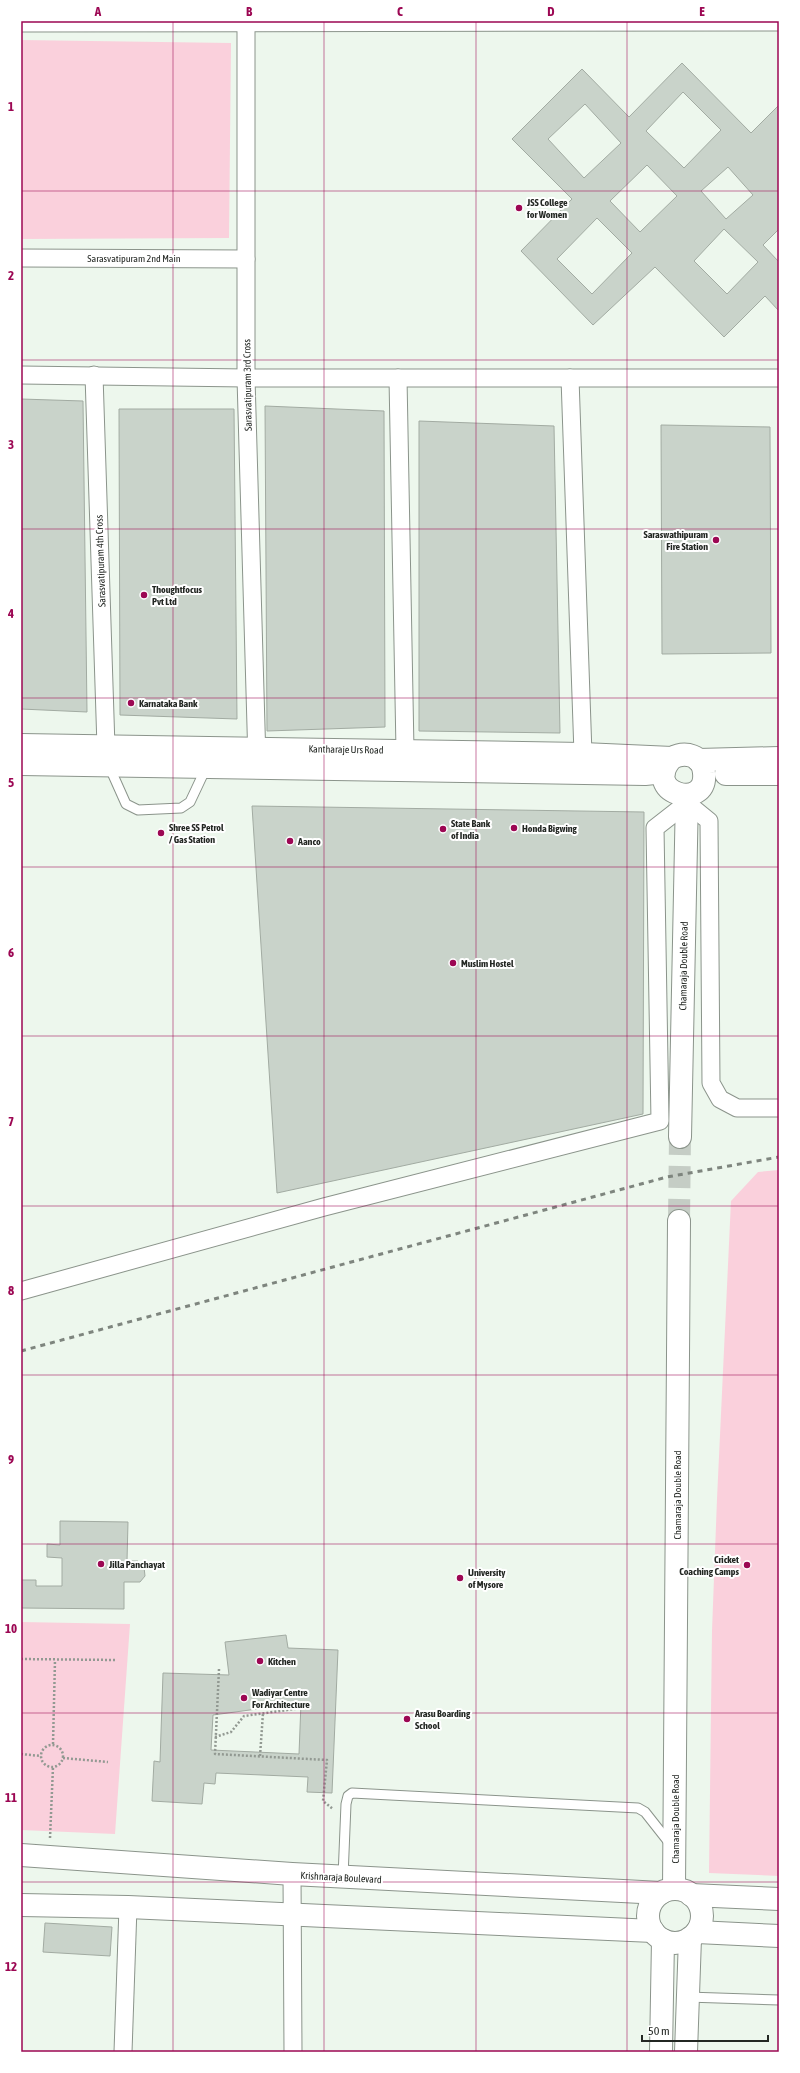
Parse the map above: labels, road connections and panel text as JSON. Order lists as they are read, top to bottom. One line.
{"streets":{"street":["Sarasvatipuram 2nd Main","Sarasvatipuram 3rd Cross","Sarasvatipuram 4th Cross","Kantharaje Urs Road","Chamaraja Double Road","Krishnaraja Boulevard"]},"crossings":[["Sarasvatipuram 2nd Main","Sarasvatipuram 3rd Cross"],["Sarasvatipuram 3rd Cross","Kantharaje Urs Road"],["Sarasvatipuram 4th Cross","Kantharaje Urs Road"],["Kantharaje Urs Road","Chamaraja Double Road"],["Chamaraja Double Road","Krishnaraja Boulevard"]],"places":["JSS College for Women","Saraswathipuram Fire Station","Thoughtfocus Pvt Ltd","Karnataka Bank","Honda Bigwing","State Bank of India","Shree SS Petrol / Gas Station","Aanco","Muslim Hostel","Jilla Panchayat","Cricket Coaching Camps","University of Mysore","Kitchen","Wadiyar Centre For Architecture","Arasu Boarding School"],"scale_bar":"50 m","grid":{"columns":["A","B","C","D","E"],"rows":["1","2","3","4","5","6","7","8","9","10","11","12"]}}
